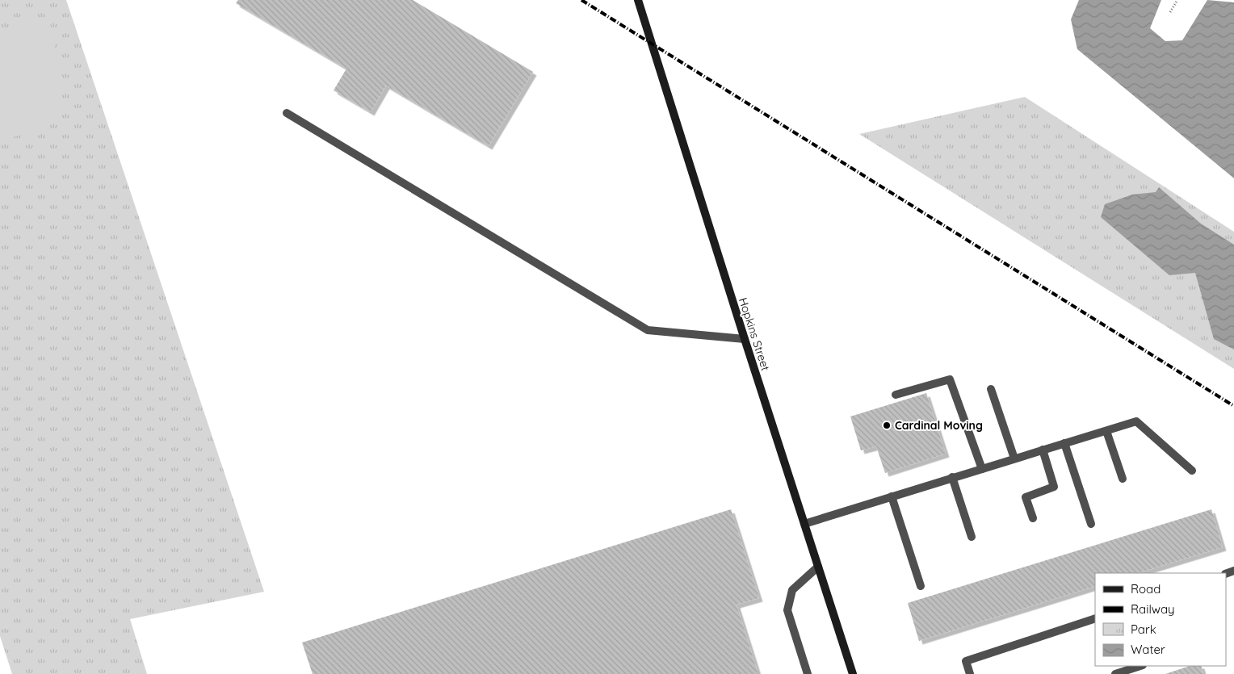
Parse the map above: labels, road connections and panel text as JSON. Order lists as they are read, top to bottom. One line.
{"streets":{"main road":["Hopkins Street"]},"places":["Cardinal Moving"],"legend":["Road","Railway","Park","Water"]}
